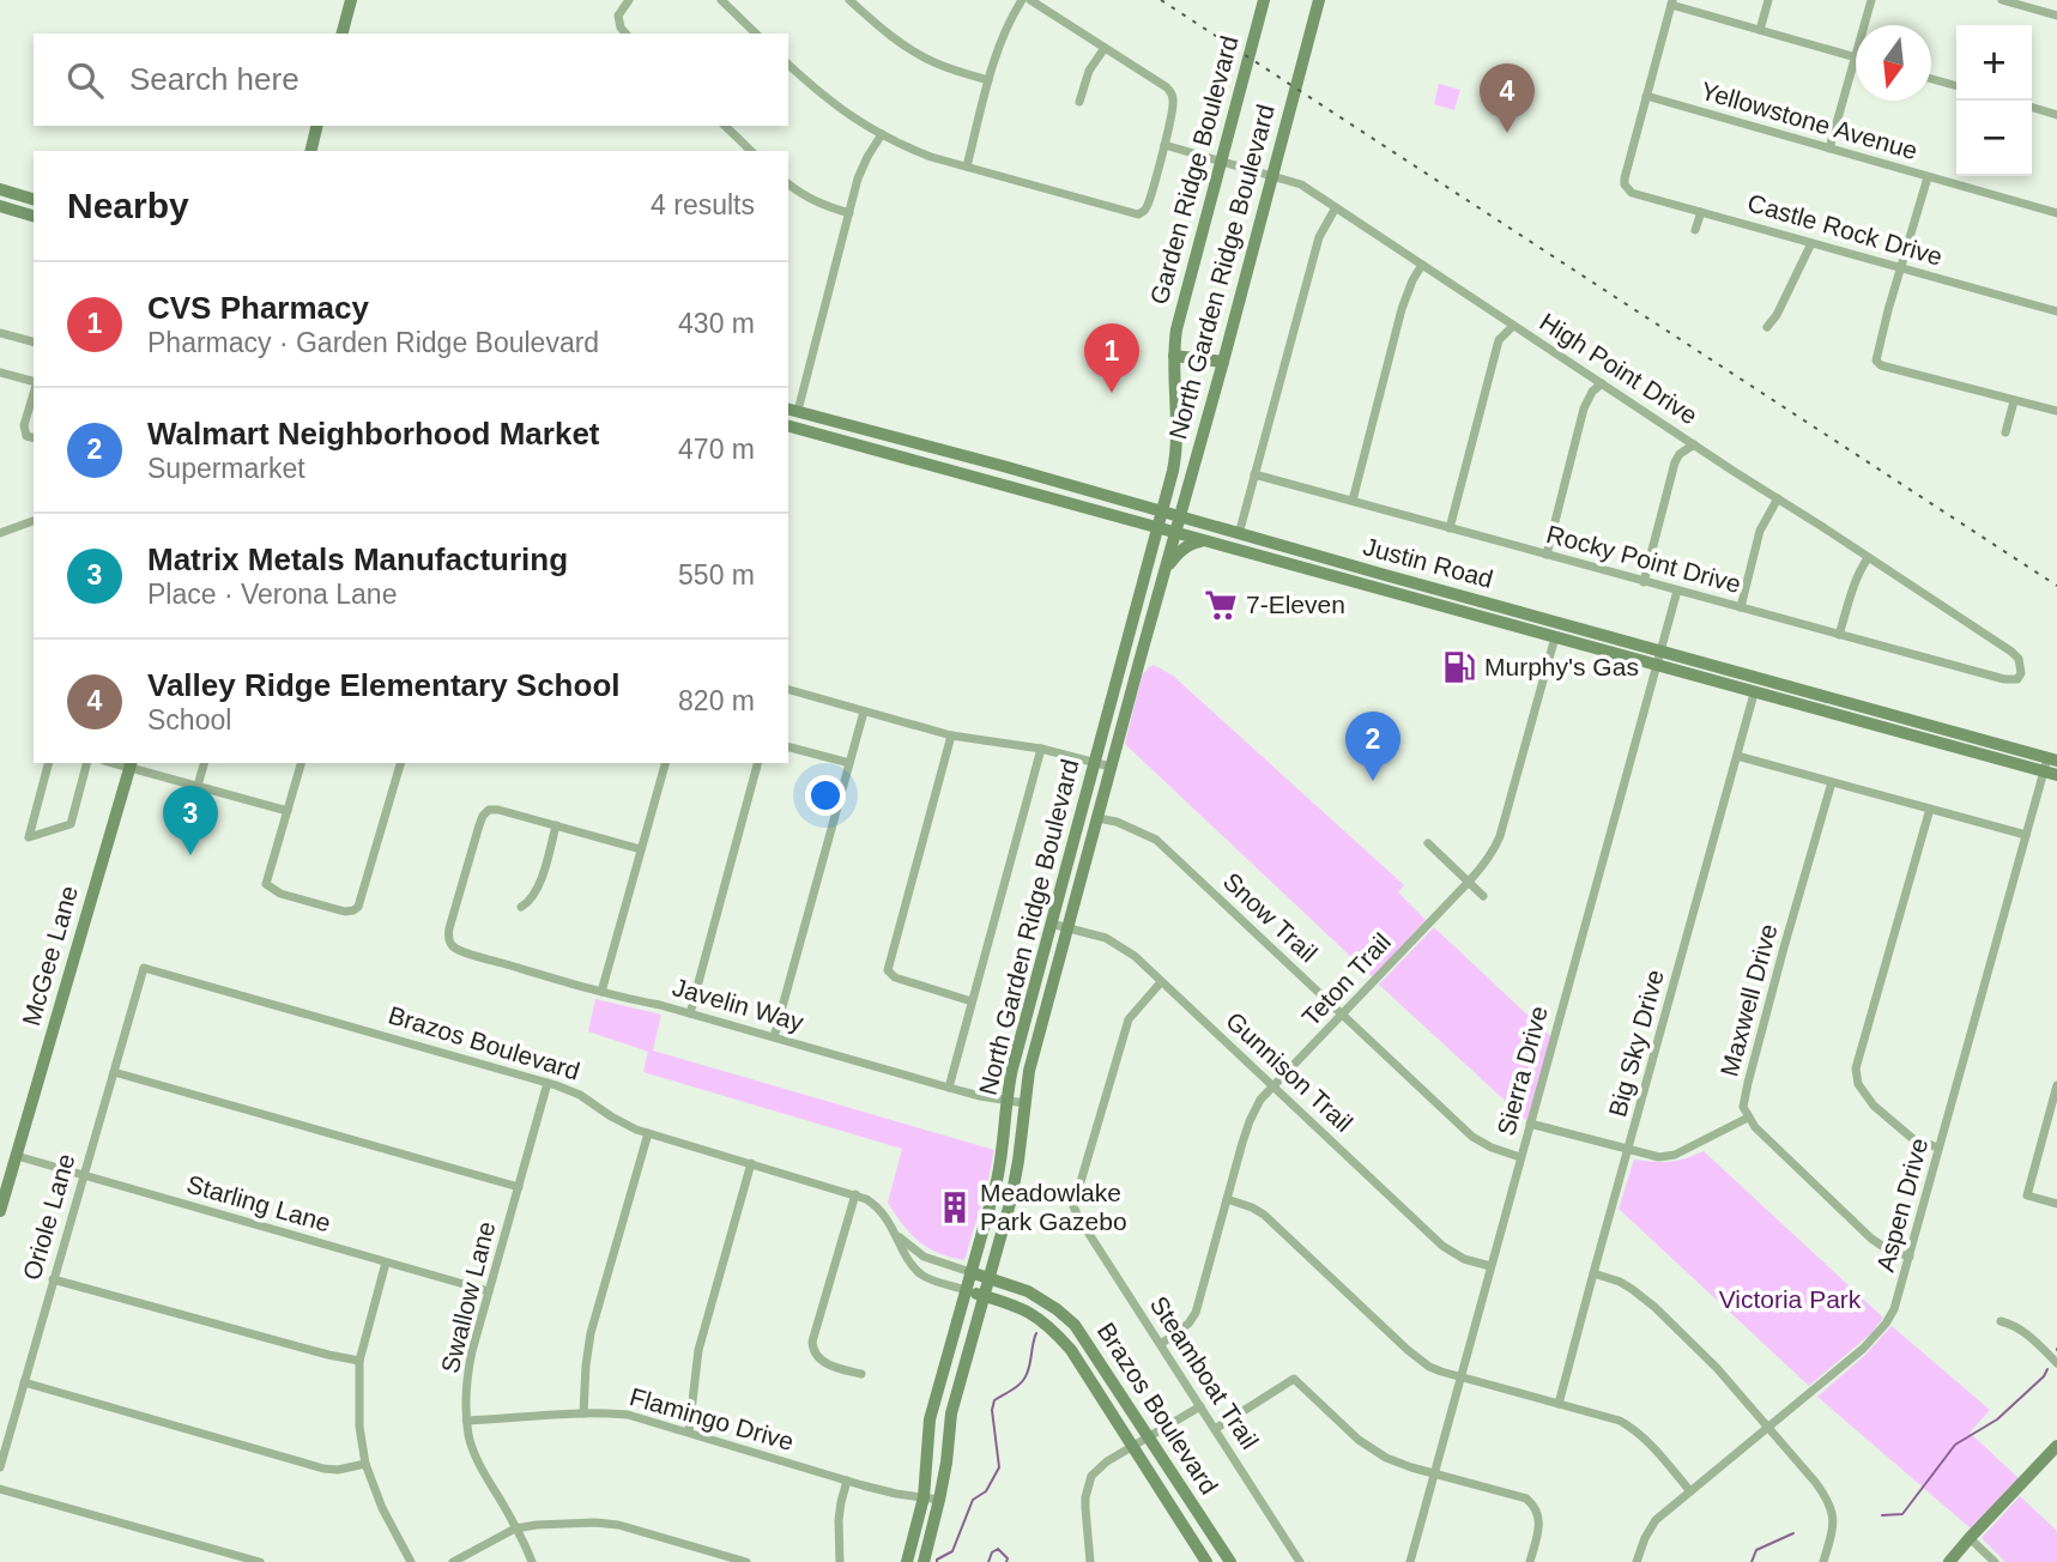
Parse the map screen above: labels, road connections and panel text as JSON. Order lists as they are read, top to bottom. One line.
{"streets":{"main road":["Garden Ridge Boulevard","North Garden Ridge Boulevard","Justin Road","McGee Lane","Brazos Boulevard"],"street":["Yellowstone Avenue","Castle Rock Drive","High Point Drive","Rocky Point Drive","Snow Trail","Teton Trail","Maxwell Drive","Javelin Way","Big Sky Drive","Sierra Drive","Gunnison Trail","Starling Lane","Aspen Drive","Oriole Lane","Swallow Lane","Steamboat Trail","Flamingo Drive"]},"crossings":[["Yellowstone Avenue","Castle Rock Drive"],["Garden Ridge Boulevard","North Garden Ridge Boulevard"],["Garden Ridge Boulevard","High Point Drive"],["Garden Ridge Boulevard","Justin Road"],["North Garden Ridge Boulevard","High Point Drive"],["North Garden Ridge Boulevard","Justin Road"],["North Garden Ridge Boulevard","Javelin Way"],["North Garden Ridge Boulevard","Brazos Boulevard"],["North Garden Ridge Boulevard","Gunnison Trail"],["North Garden Ridge Boulevard","Flamingo Drive"],["High Point Drive","Rocky Point Drive"],["Rocky Point Drive","Sierra Drive"],["Justin Road","Teton Trail"],["Justin Road","Big Sky Drive"],["Justin Road","Sierra Drive"],["Justin Road","Aspen Drive"],["Snow Trail","Teton Trail"],["Snow Trail","Sierra Drive"],["McGee Lane","Starling Lane"],["Teton Trail","Gunnison Trail"],["Teton Trail","Steamboat Trail"],["Brazos Boulevard","Oriole Lane"],["Brazos Boulevard","Swallow Lane"],["Sierra Drive","Gunnison Trail"],["Gunnison Trail","Steamboat Trail"],["Starling Lane","Oriole Lane"],["Starling Lane","Swallow Lane"],["Swallow Lane","Flamingo Drive"]],"parks":["Victoria Park"],"places":{"supermarket":["7-Eleven"],"fuel station":["Murphy's Gas"],"building":["Meadowlake Park Gazebo"]},"north":"bottom","page":{"map_buttons":["+","−"],"search":"Search here","pins":["4","1","2","3"],"heading":["Nearby","4 results"],"list":[{"mark":"1","name":"CVS Pharmacy","note":"Pharmacy · Garden Ridge Boulevard","value":"430 m"},{"mark":"2","name":"Walmart Neighborhood Market","note":"Supermarket","value":"470 m"},{"mark":"3","name":"Matrix Metals Manufacturing","note":"Place · Verona Lane","value":"550 m"},{"mark":"4","name":"Valley Ridge Elementary School","note":"School","value":"820 m"}]}}
